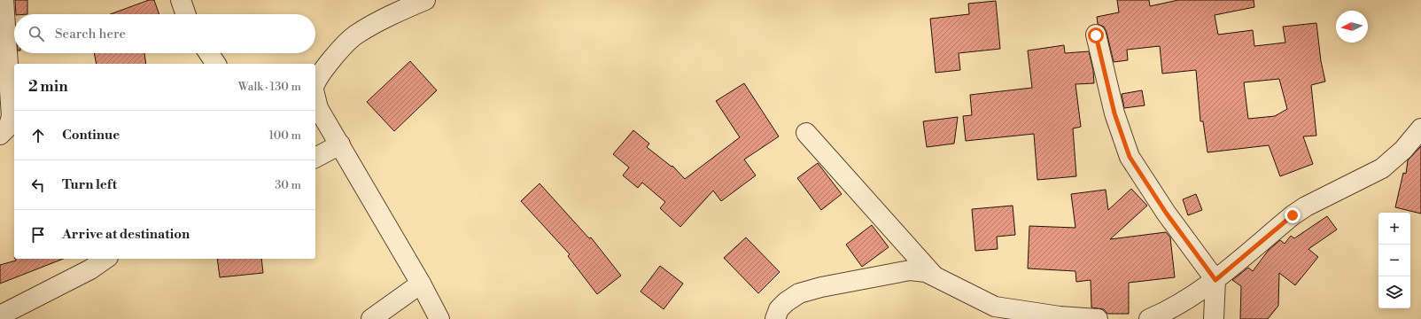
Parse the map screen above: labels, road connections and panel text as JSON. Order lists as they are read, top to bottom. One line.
{"north":"left","page":{"search":"Search here","heading":["2 min","Walk · 130 m"],"list":[["Continue","100 m"],["Turn left","30 m"],"Arrive at destination"],"map_buttons":["+","−"]}}
